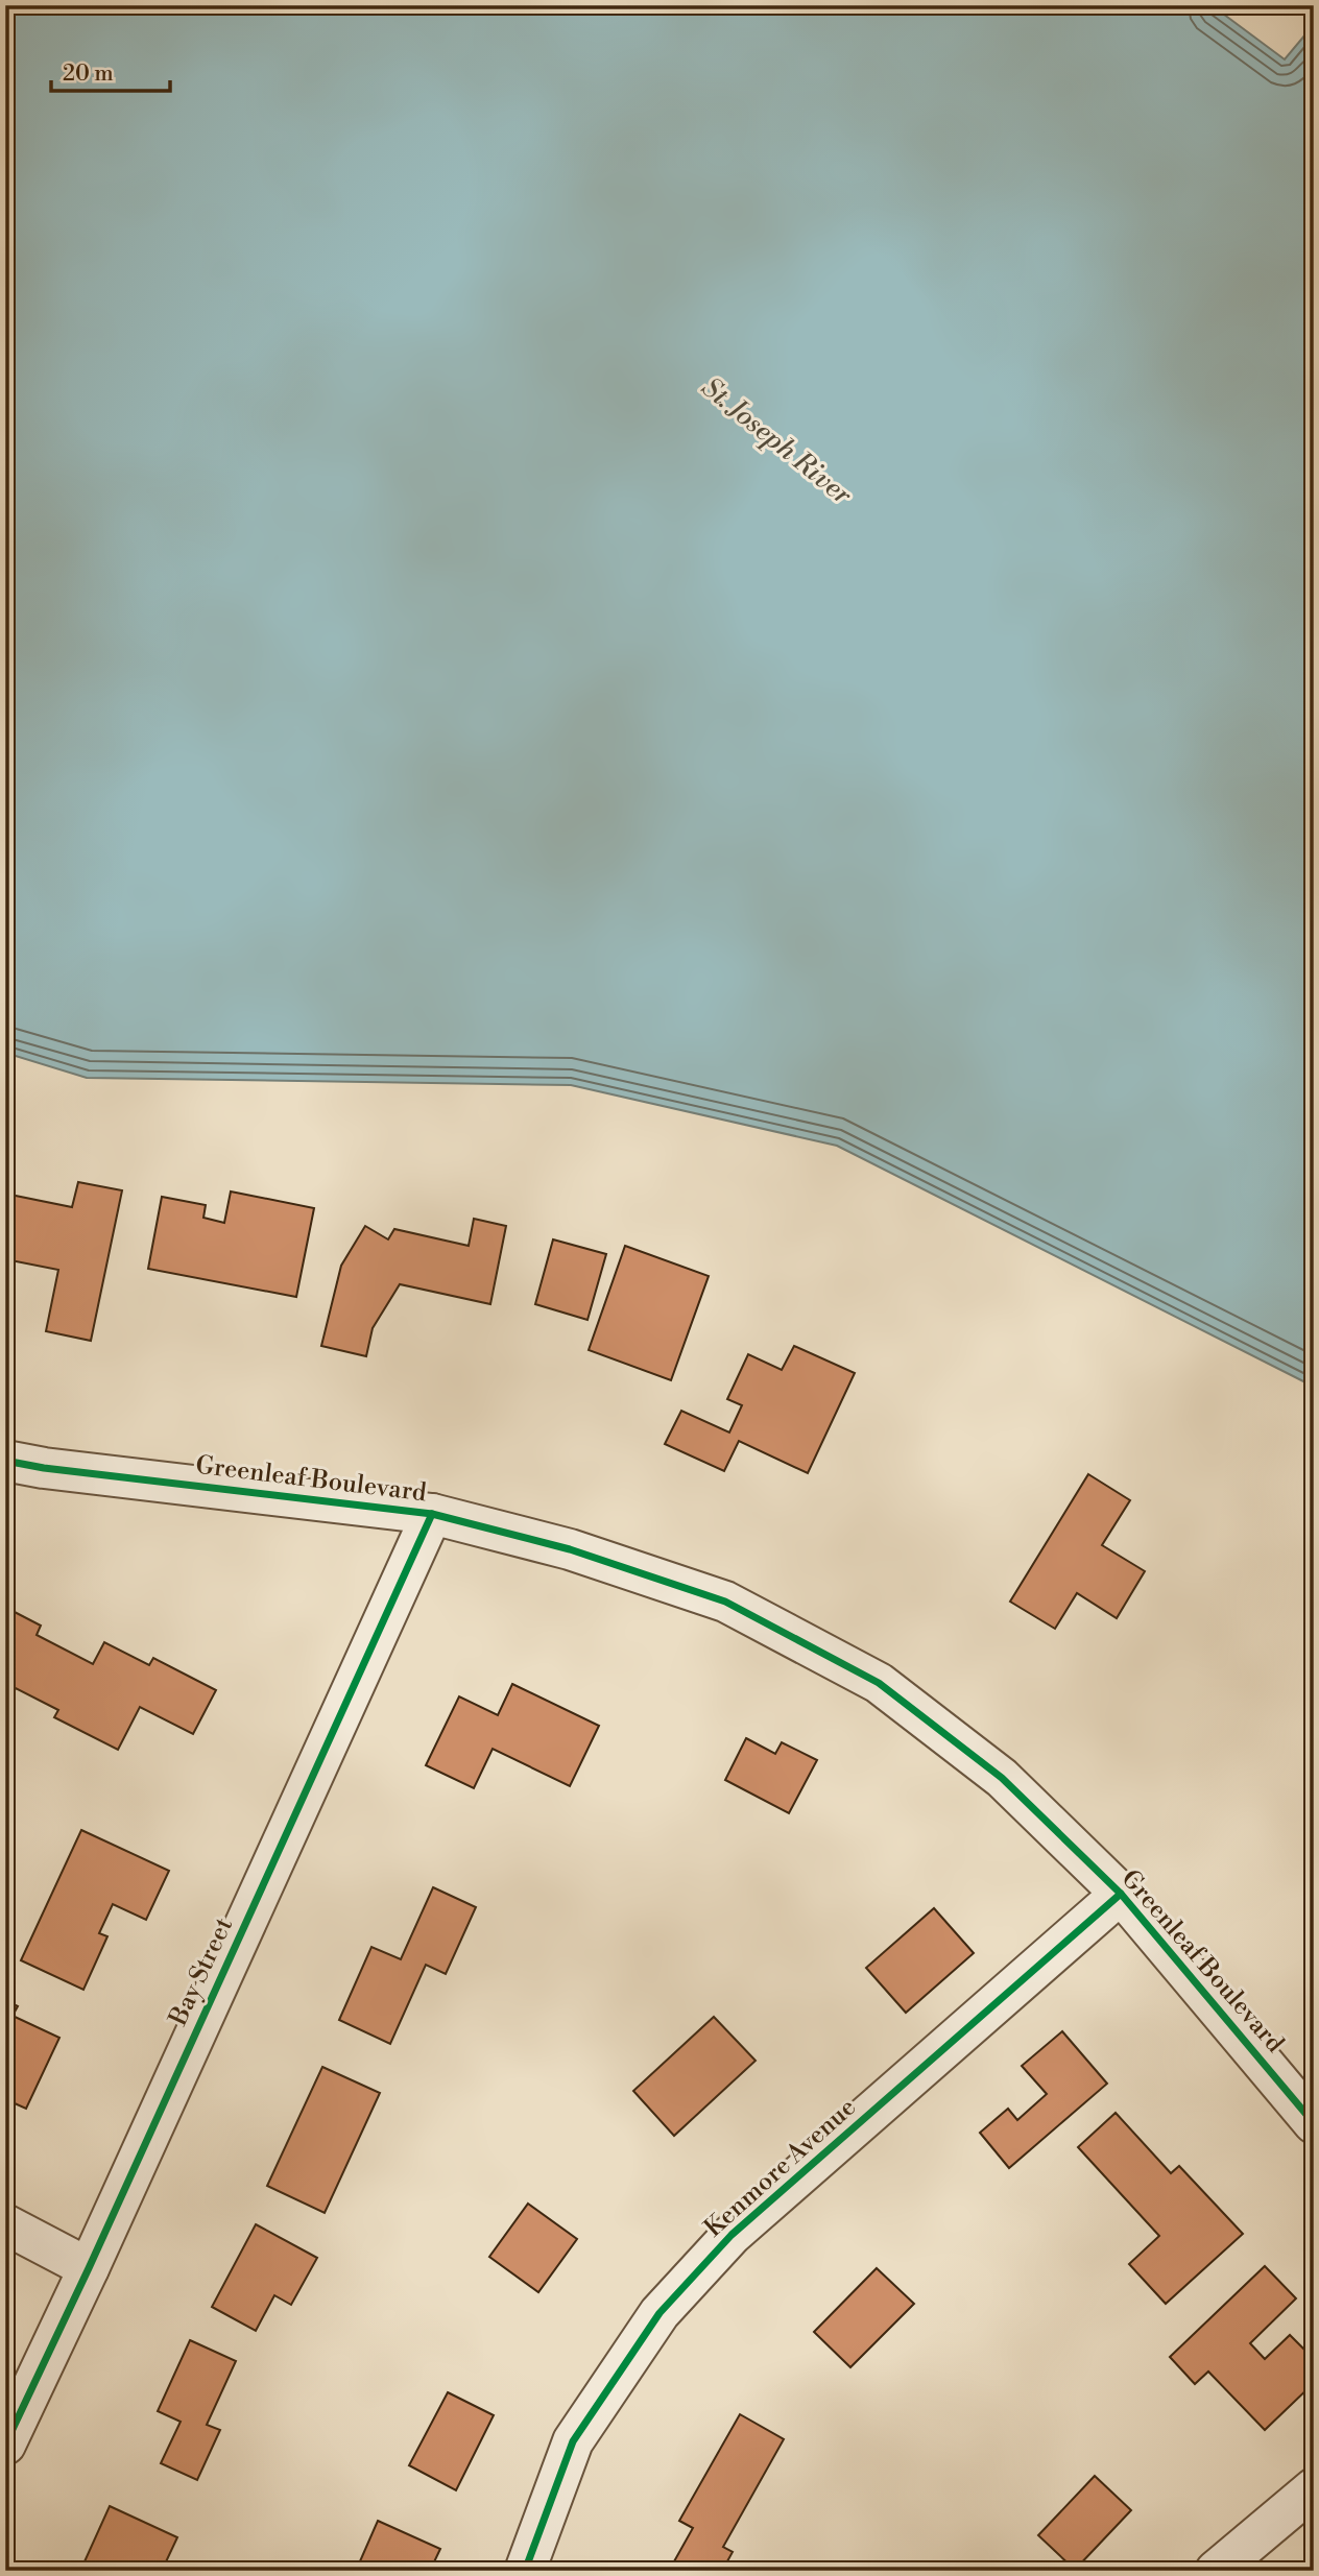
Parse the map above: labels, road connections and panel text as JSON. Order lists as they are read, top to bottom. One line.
{"streets":{"street":["Greenleaf Boulevard","Bay Street","Kenmore Avenue"]},"crossings":[["Greenleaf Boulevard","Bay Street"],["Greenleaf Boulevard","Kenmore Avenue"]],"water":["St. Joseph River"],"scale_bar":"20 m"}
